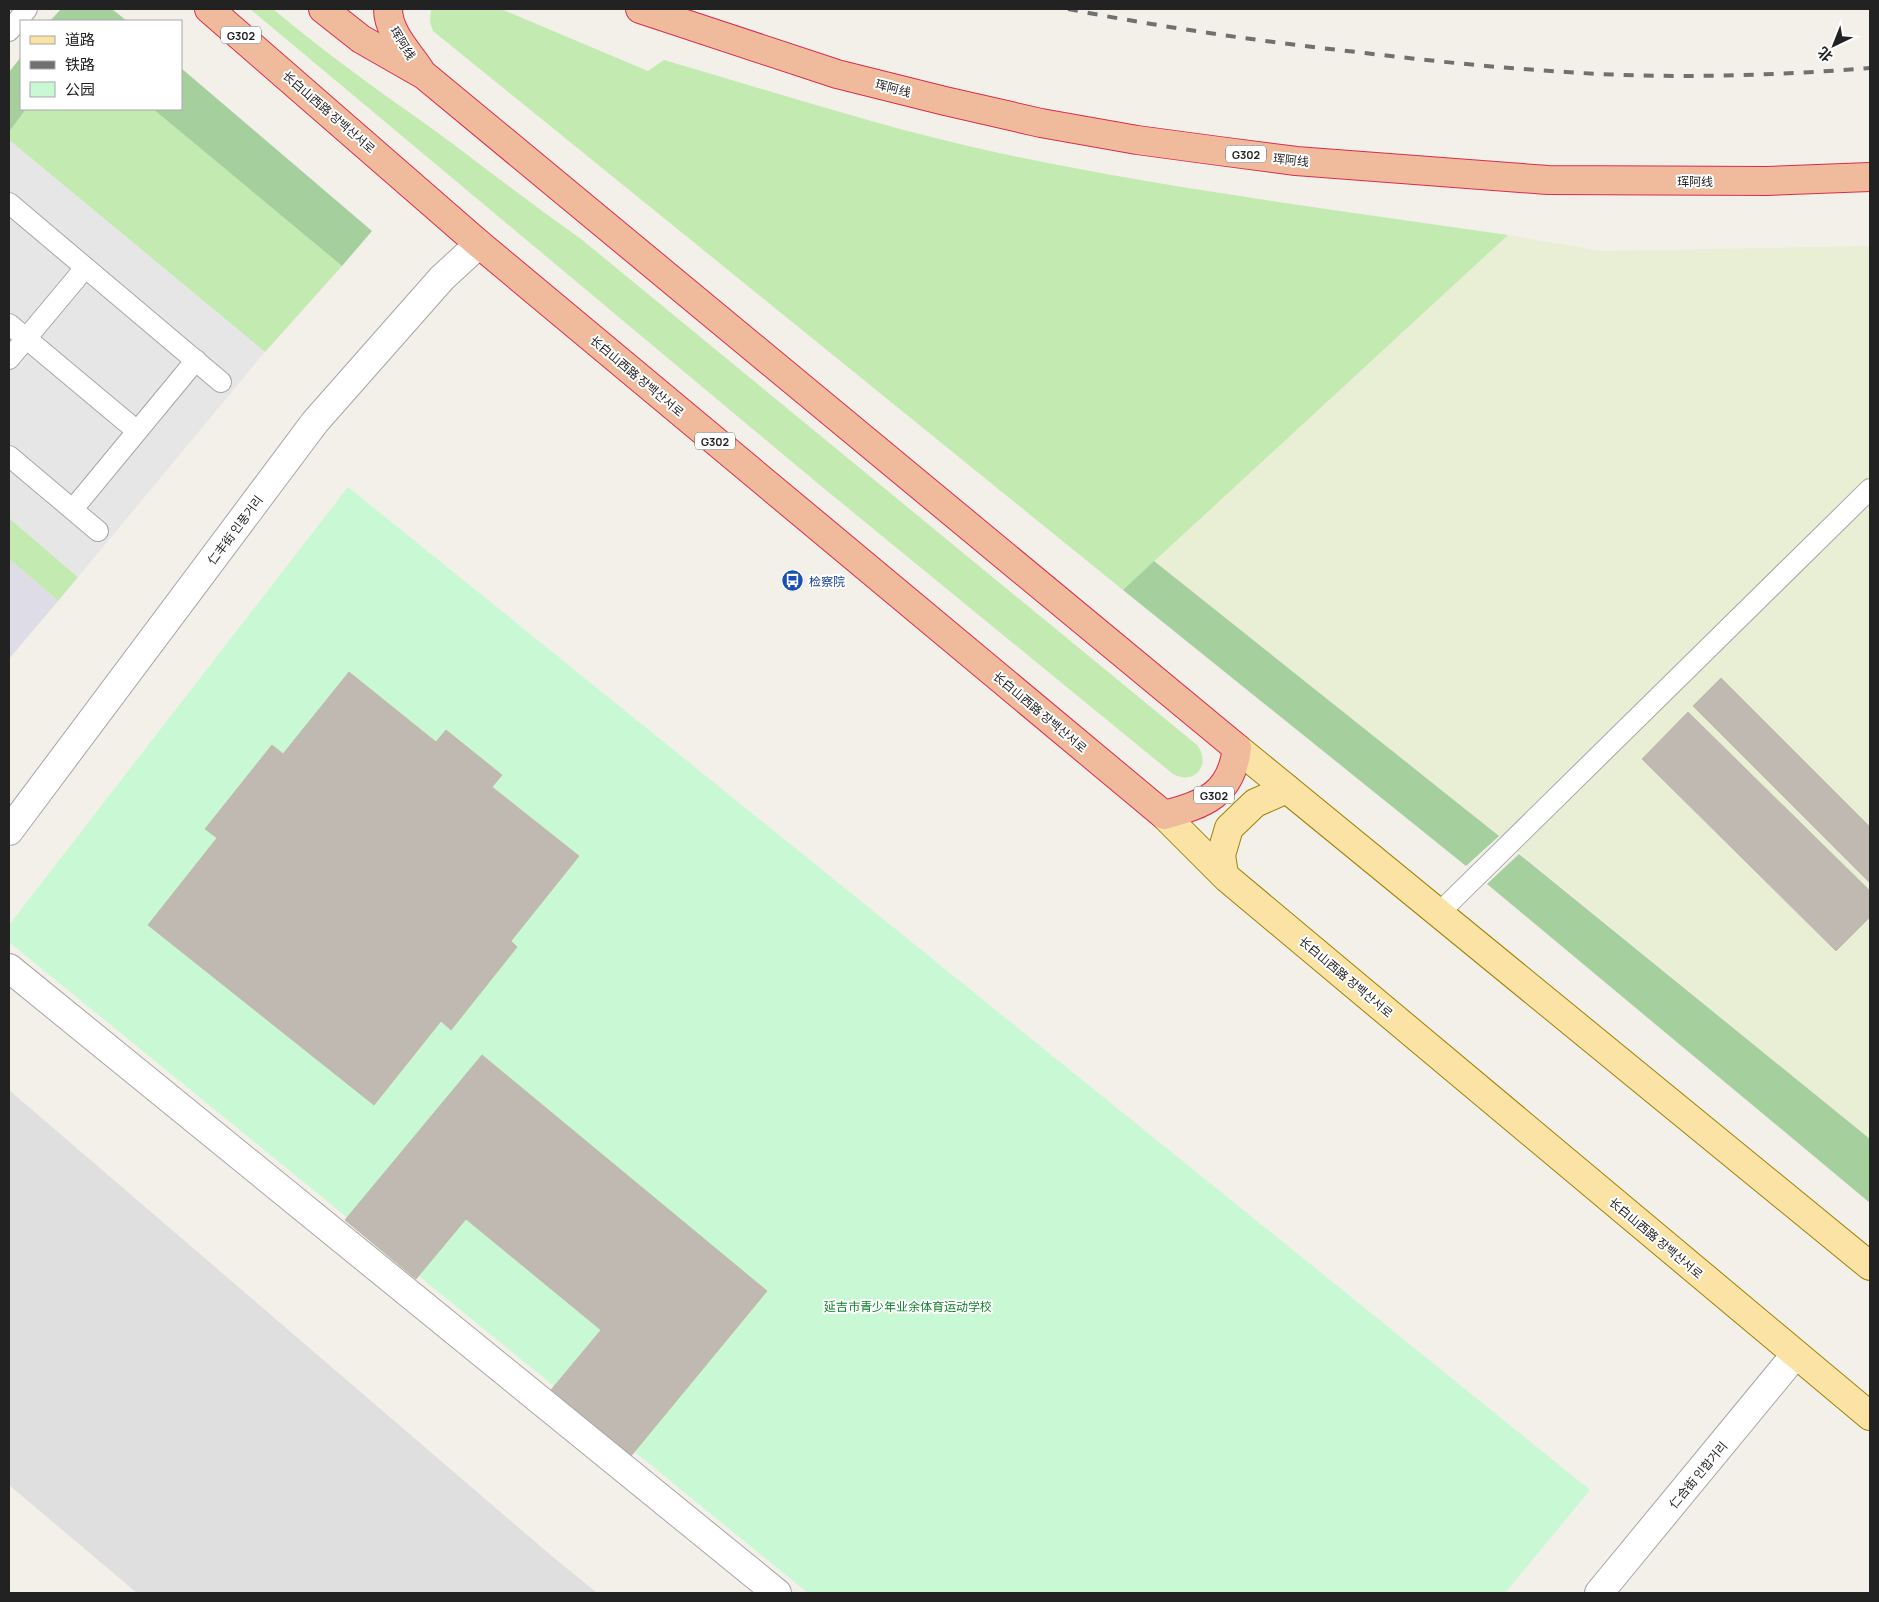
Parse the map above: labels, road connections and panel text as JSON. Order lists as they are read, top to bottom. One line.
{"streets":{"highway":["G302","珲阿线","长白山西路 장백산서로"],"street":["仁丰街 인풍거리","仁合街 인합거리"]},"crossings":[["G302","长白山西路 장백산서로"],["长白山西路 장백산서로","仁丰街 인풍거리"],["长白山西路 장백산서로","仁合街 인합거리"]],"parks":["延吉市青少年业余体育运动学校"],"places":{"bus stop":["检察院"]},"legend":["道路","铁路","公园"],"north":"bottom left"}
